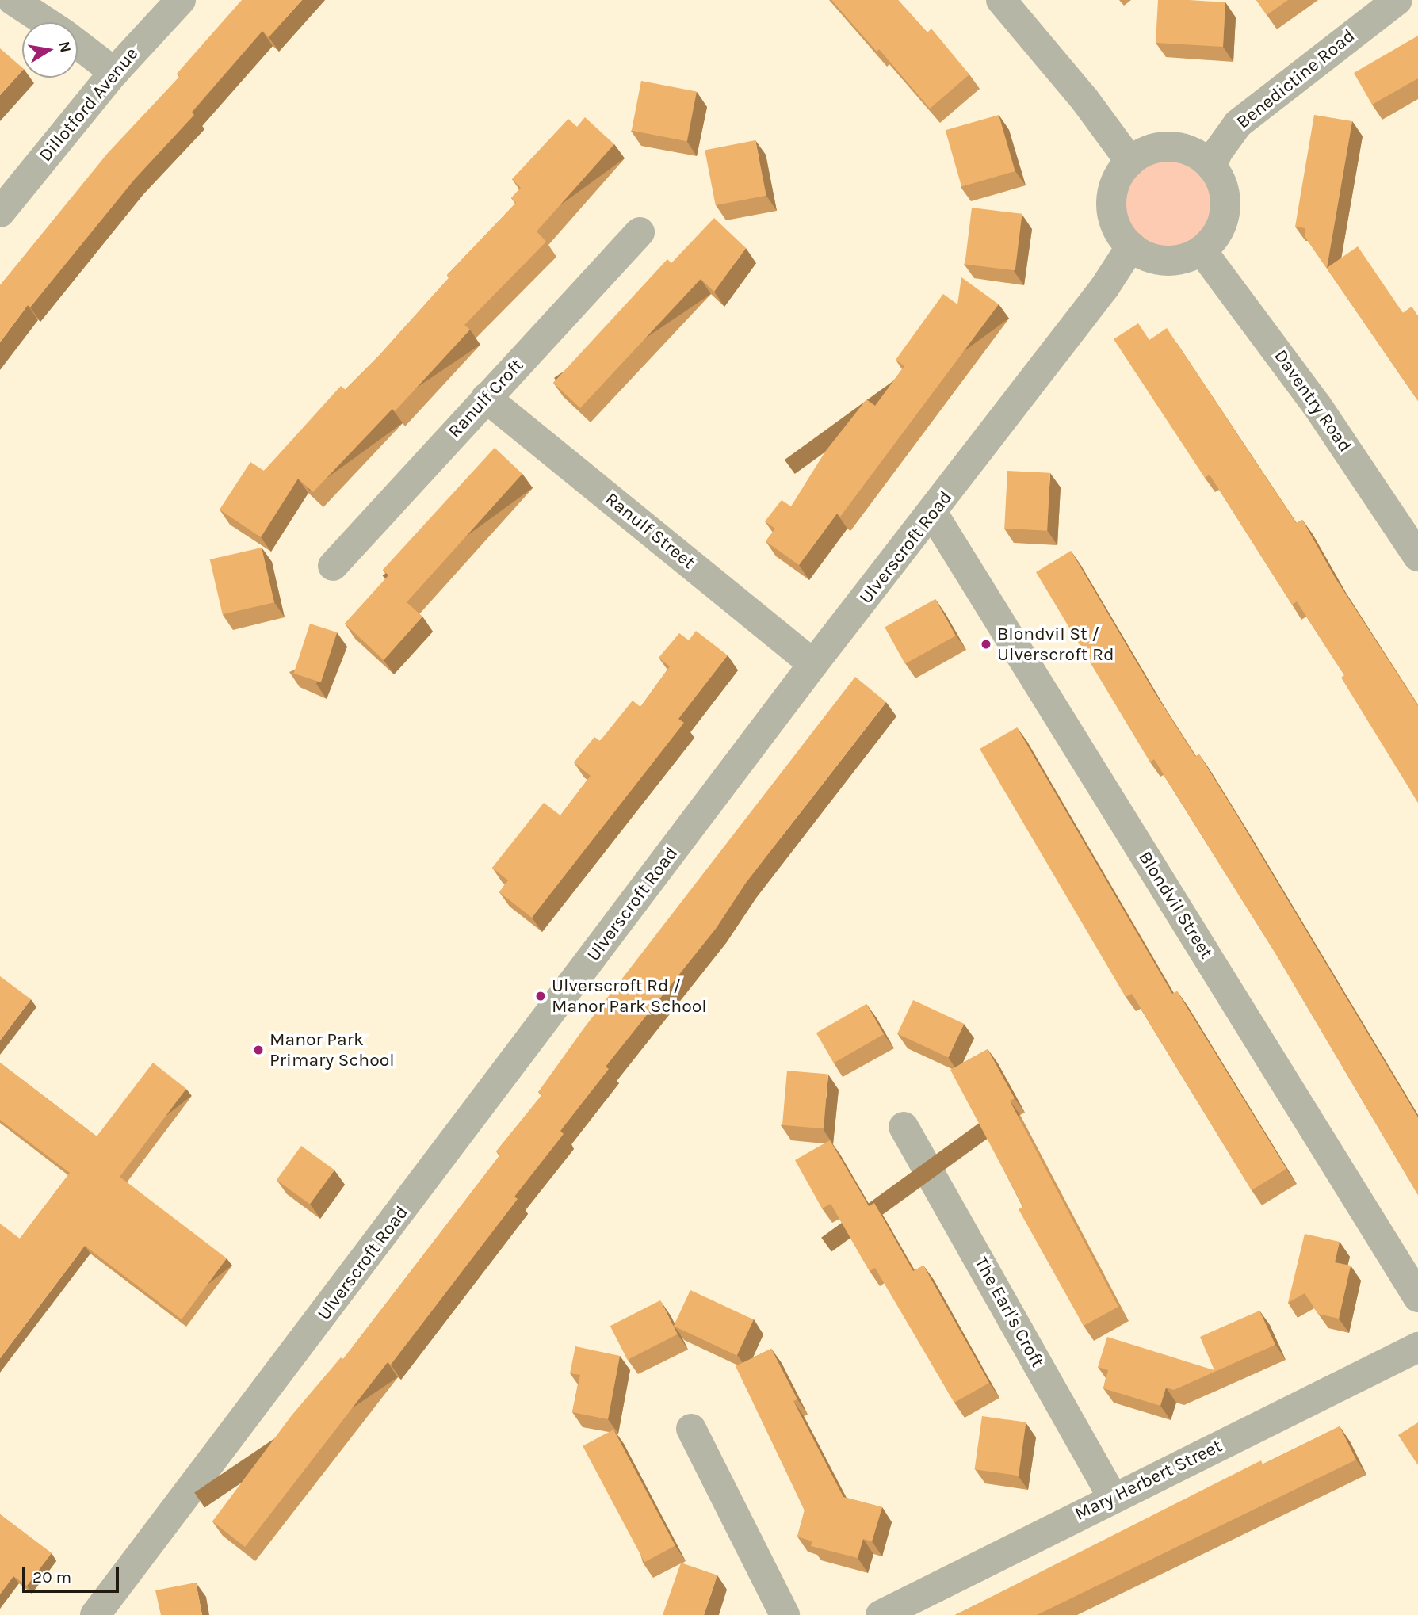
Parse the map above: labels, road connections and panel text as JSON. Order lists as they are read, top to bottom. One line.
{"streets":{"street":["Benedictine Road","Dillotford Avenue","Ranulf Croft","Daventry Road","Ranulf Street","Ulverscroft Road","Blondvil Street","The Earl's Croft","Mary Herbert Street"]},"crossings":[["Benedictine Road","Daventry Road"],["Benedictine Road","Ulverscroft Road"],["Ranulf Croft","Ranulf Street"],["Daventry Road","Ulverscroft Road"],["Ranulf Street","Ulverscroft Road"],["Ulverscroft Road","Blondvil Street"],["The Earl's Croft","Mary Herbert Street"]],"places":["Blondvil St / Ulverscroft Rd","Ulverscroft Rd / Manor Park School","Manor Park Primary School"],"scale_bar":"20 m","north":"right"}
